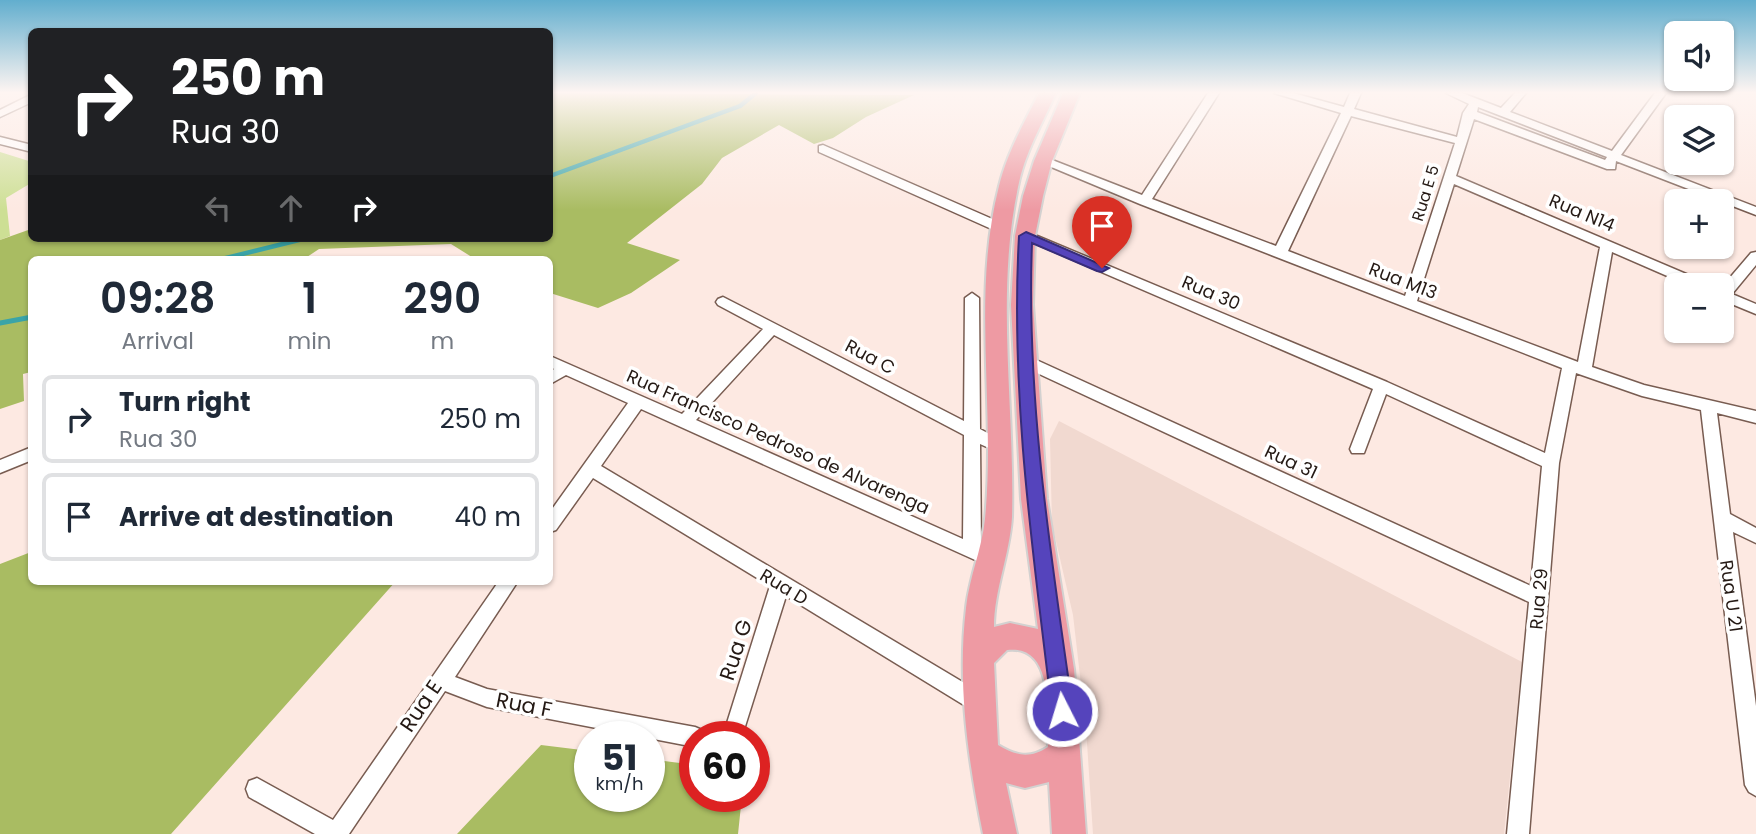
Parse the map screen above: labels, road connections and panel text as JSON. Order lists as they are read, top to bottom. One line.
{"streets":{"street":["Rua E 5","Rua N14","Rua M13","Rua 30","Rua C","Rua Francisco Pedroso de Alvarenga","Rua 31","Rua D","Rua U 21","Rua 29","Rua G","Rua F","Rua E"]},"crossings":[["Rua E 5","Rua N14"],["Rua E 5","Rua M13"],["Rua N14","Rua 29"],["Rua M13","Rua U 21"],["Rua M13","Rua 29"],["Rua 30","Rua 29"],["Rua 31","Rua 29"],["Rua D","Rua G"],["Rua F","Rua E"]],"page":{"map_buttons":["+","−"],"turn":["250 m","Rua 30"],"eta":["09:28","Arrival","1","min","290","m"],"list":[{"name":"Turn right","note":"Rua 30","value":"250 m"},{"name":"Arrive at destination","value":"40 m"}],"speed":"51 km/h","limit":"60"}}
